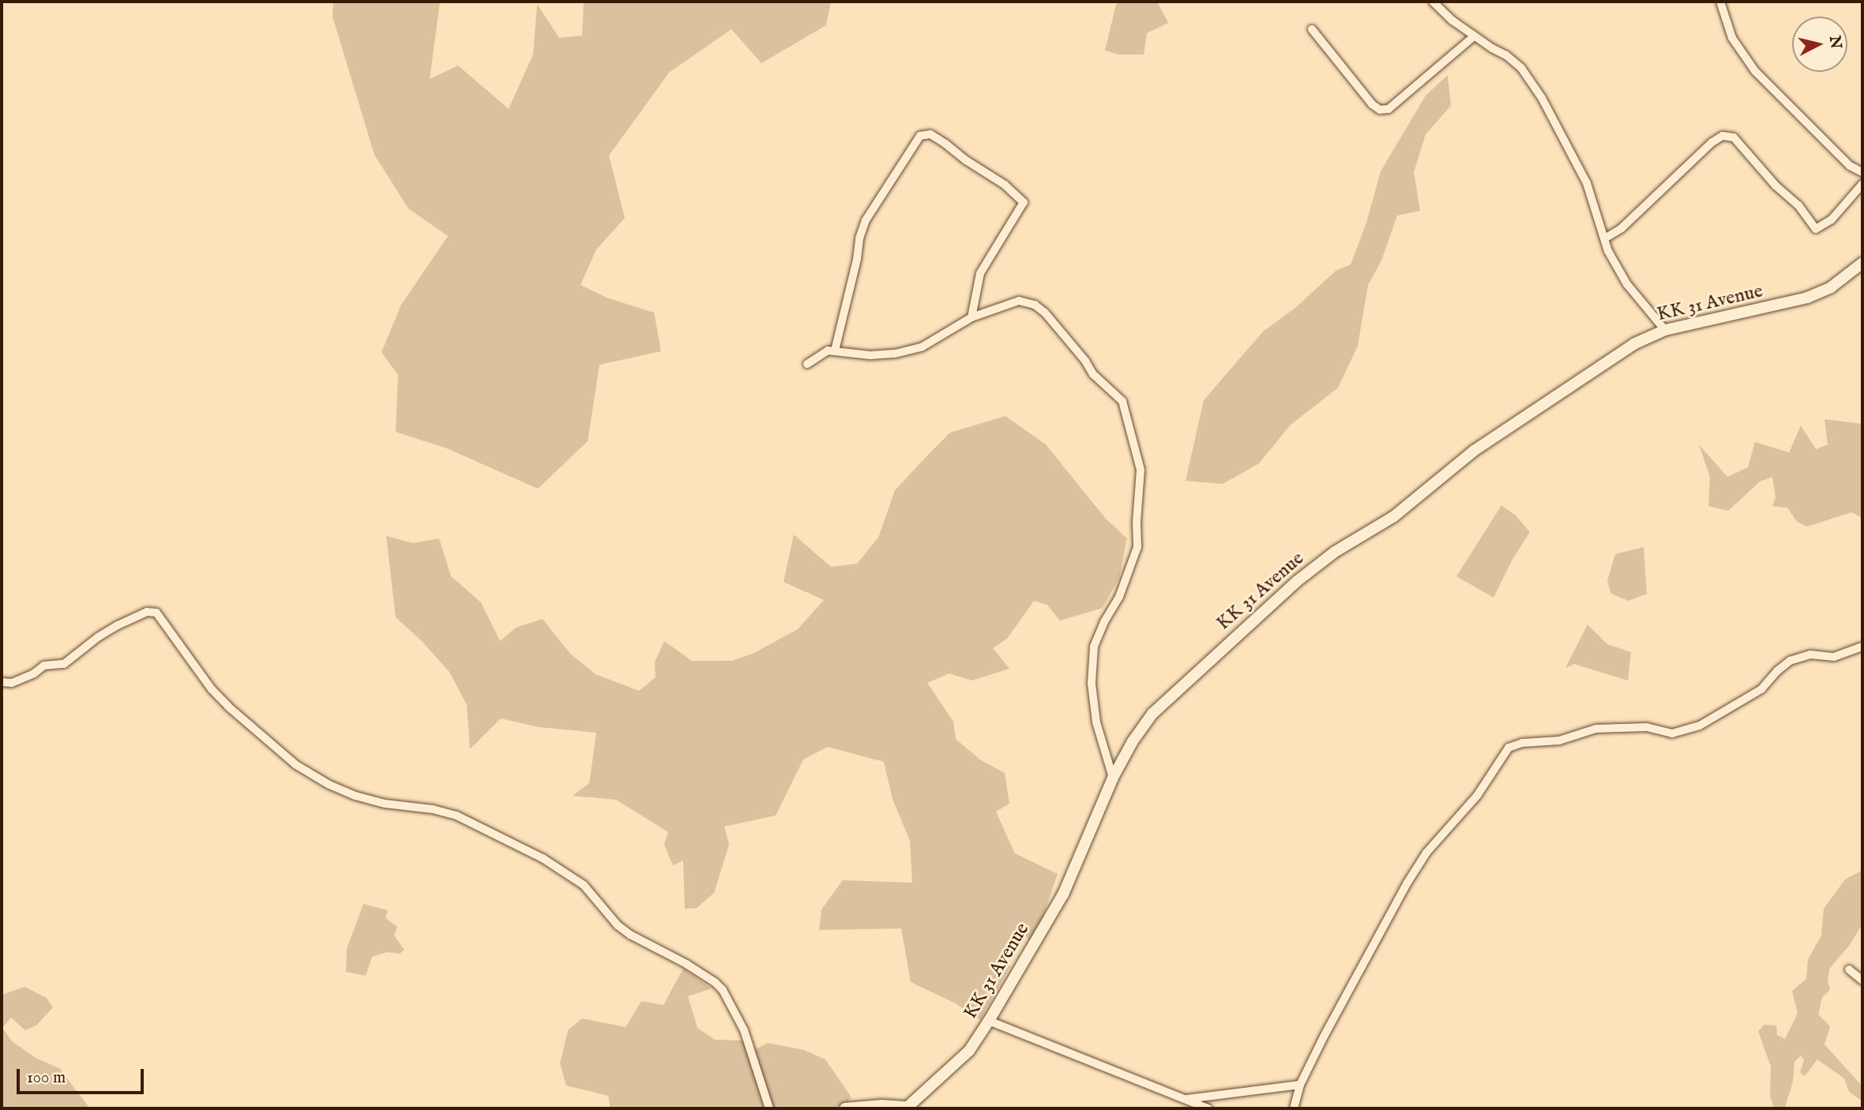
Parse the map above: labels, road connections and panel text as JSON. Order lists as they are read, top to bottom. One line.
{"streets":{"main road":["KK 31 Avenue"]},"scale_bar":"100 m","north":"right"}
